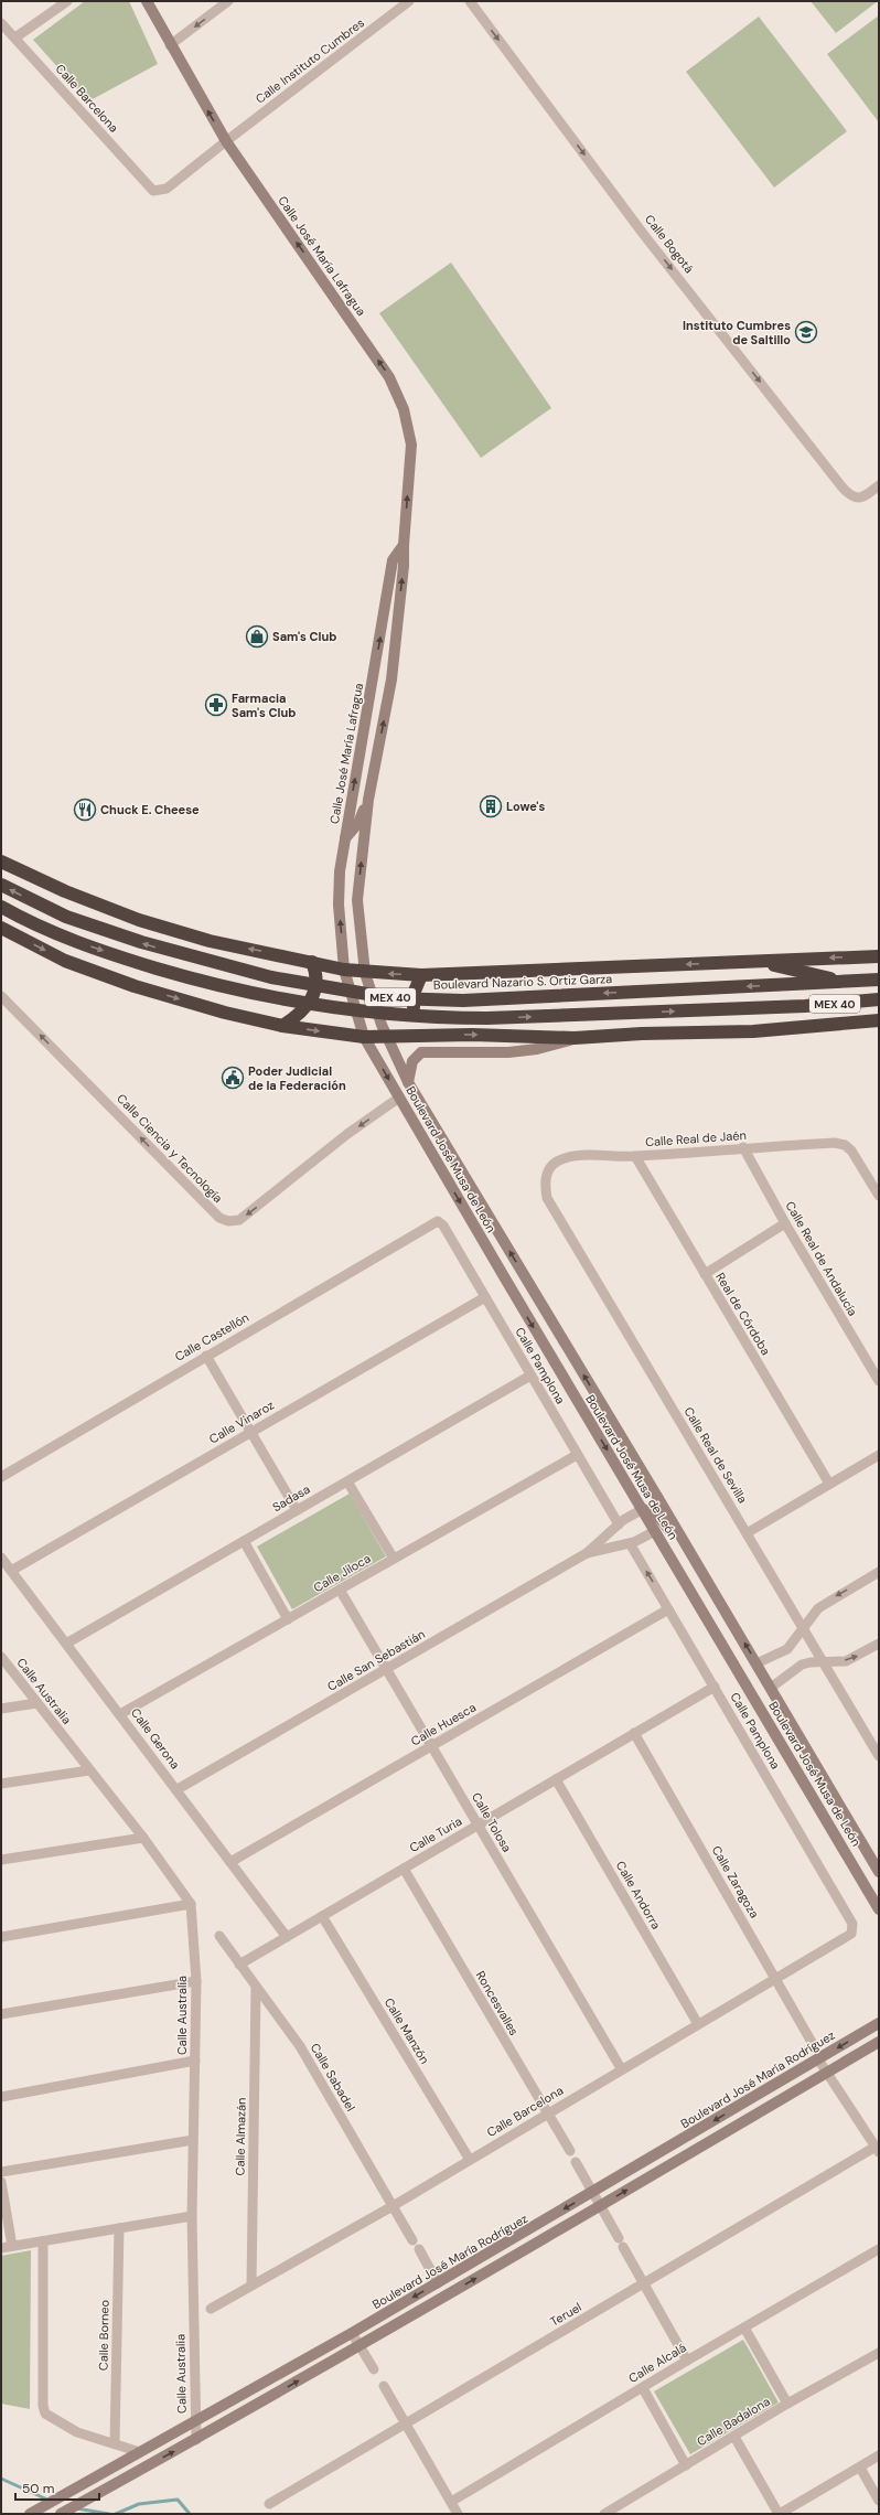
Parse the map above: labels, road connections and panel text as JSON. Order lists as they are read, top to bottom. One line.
{"streets":{"highway":["Boulevard Nazario S. Ortiz Garza","MEX 40"],"main road":["Calle José María Lafragua","Boulevard José Musa de León","Boulevard José María Rodríguez"],"street":["Calle Instituto Cumbres","Calle Barcelona","Calle Bogotá","Calle Real de Jaén","Calle Ciencia y Tecnología","Calle Real de Andalucía","Real de Córdoba","Calle Castellón","Calle Pamplona","Calle Vinaroz","Calle Real de Sevilla","Sadasa","Calle Jiloca","Calle San Sebastián","Calle Australia","Calle Huesca","Calle Gerona","Calle Tolosa","Calle Turia","Calle Zaragoza","Calle Andorra","Roncesvalles","Calle Manzón","Calle Sabadel","Calle Almazán","Teruel","Calle Borneo","Calle Alcalá","Calle Badalona"]},"crossings":[["Calle Instituto Cumbres","Calle Barcelona"],["Calle Instituto Cumbres","Calle José María Lafragua"],["Calle Barcelona","Calle Pamplona"],["Calle Barcelona","Calle Tolosa"],["Calle Barcelona","Calle Zaragoza"],["Calle Barcelona","Calle Andorra"],["Calle Barcelona","Roncesvalles"],["Calle Barcelona","Calle Manzón"],["Calle Barcelona","Calle Sabadel"],["Calle Barcelona","Calle Almazán"],["Calle José María Lafragua","Boulevard José Musa de León"],["Calle Real de Jaén","Calle Real de Andalucía"],["Calle Real de Jaén","Real de Córdoba"],["Calle Real de Jaén","Calle Real de Sevilla"],["Calle Ciencia y Tecnología","Boulevard José Musa de León"],["Boulevard José Musa de León","Calle San Sebastián"],["Calle Castellón","Calle Pamplona"],["Calle Pamplona","Calle Vinaroz"],["Calle Pamplona","Sadasa"],["Calle Pamplona","Calle Jiloca"],["Calle Pamplona","Calle San Sebastián"],["Calle Pamplona","Calle Huesca"],["Calle Pamplona","Calle Turia"],["Calle Vinaroz","Calle Gerona"],["Sadasa","Calle Gerona"],["Calle Jiloca","Calle Gerona"],["Calle Jiloca","Calle Tolosa"],["Calle San Sebastián","Calle Gerona"],["Calle San Sebastián","Calle Tolosa"],["Calle Australia","Boulevard José María Rodríguez"],["Calle Huesca","Calle Gerona"],["Calle Huesca","Calle Tolosa"],["Calle Gerona","Calle Turia"],["Calle Tolosa","Calle Turia"],["Calle Turia","Calle Zaragoza"],["Calle Turia","Calle Andorra"],["Calle Turia","Roncesvalles"],["Calle Turia","Calle Manzón"],["Calle Turia","Calle Sabadel"],["Calle Sabadel","Calle Almazán"]],"one_way":["Calle Bogotá","Calle José María Lafragua"],"places":{"school or university":["Instituto Cumbres de Saltillo"],"shop":["Sam's Club"],"pharmacy":["Farmacia Sam's Club"],"building":["Lowe's"],"restaurant":["Chuck E. Cheese"],"public building":["Poder Judicial de la Federación"]},"scale_bar":"50 m"}
